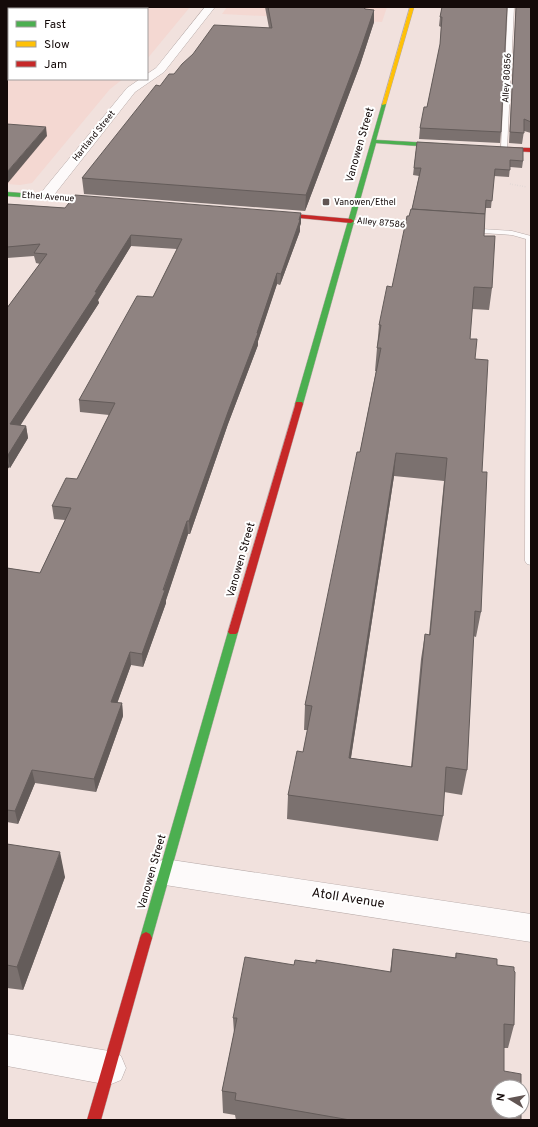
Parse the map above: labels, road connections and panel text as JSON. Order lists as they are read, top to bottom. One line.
{"streets":{"main road":["Vanowen Street","Ethel Avenue"],"street":["Hartland Street","Atoll Avenue"],"lane":["Alley 80856","Alley 87586"]},"crossings":[["Hartland Street","Ethel Avenue"],["Vanowen Street","Alley 87586"],["Vanowen Street","Atoll Avenue"]],"places":{"transit":["Vanowen/Ethel"]},"legend":["Fast","Slow","Jam"],"north":"left"}
